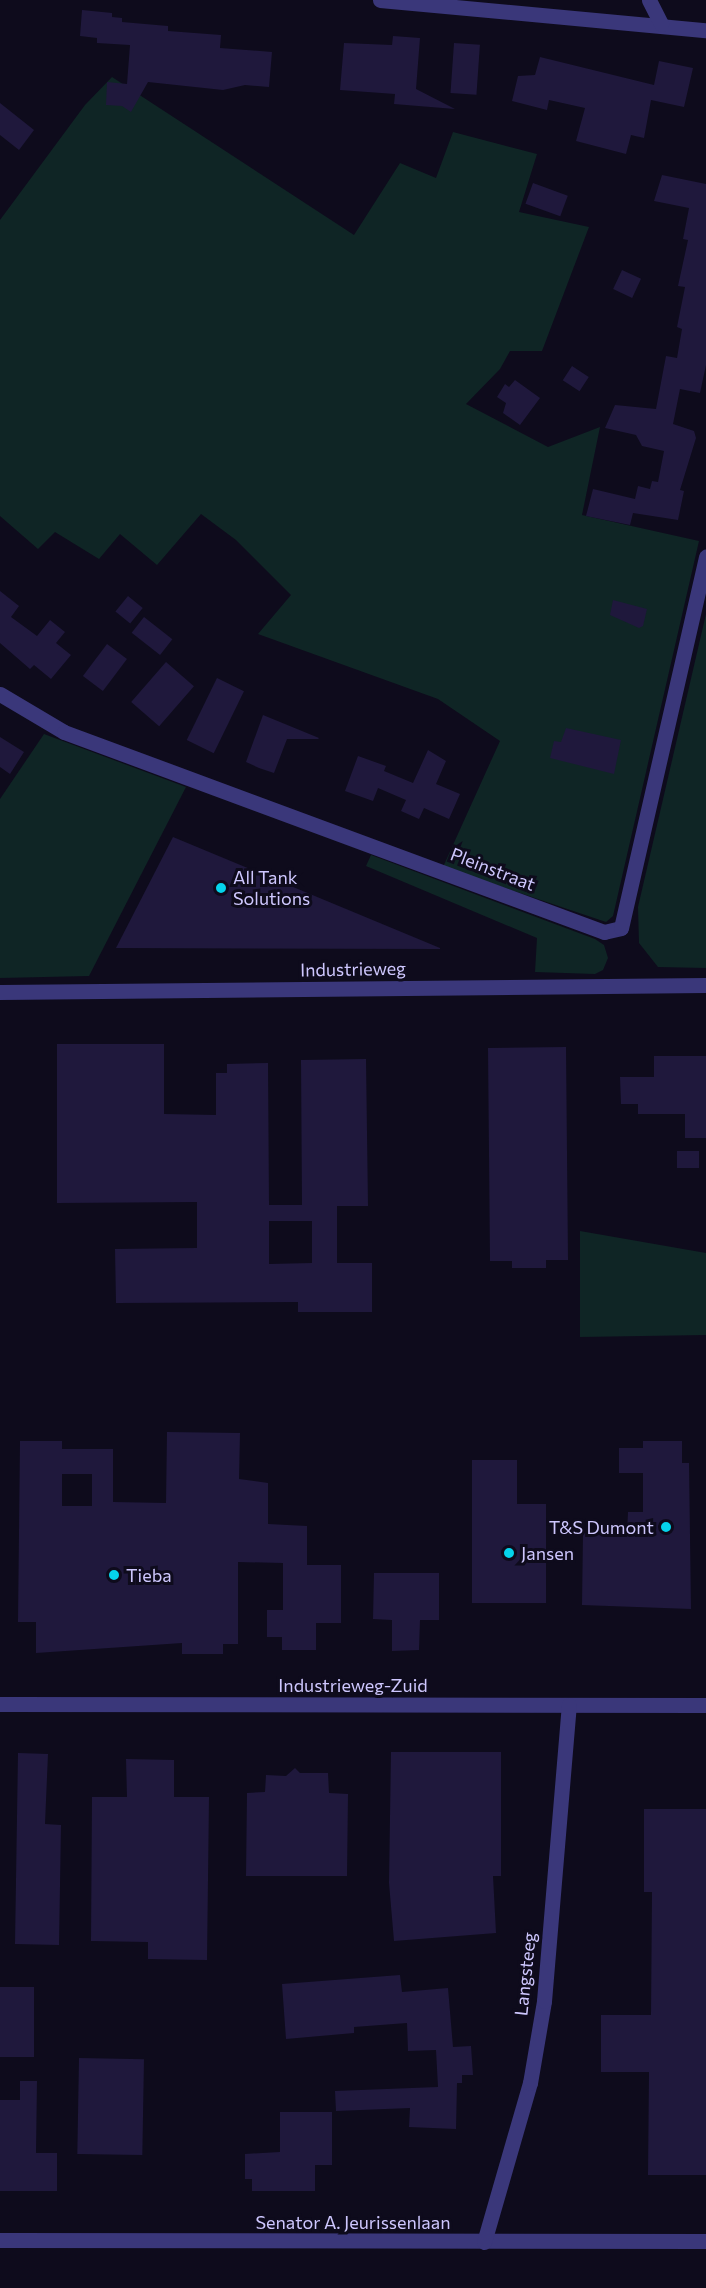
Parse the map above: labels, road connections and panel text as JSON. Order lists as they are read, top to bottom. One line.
{"streets":{"street":["Pleinstraat","Industrieweg","Industrieweg-Zuid","Langsteeg","Senator A. Jeurissenlaan"]},"crossings":[["Industrieweg-Zuid","Langsteeg"],["Langsteeg","Senator A. Jeurissenlaan"]],"places":["All Tank Solutions","T&S Dumont","Jansen","Tieba"]}
